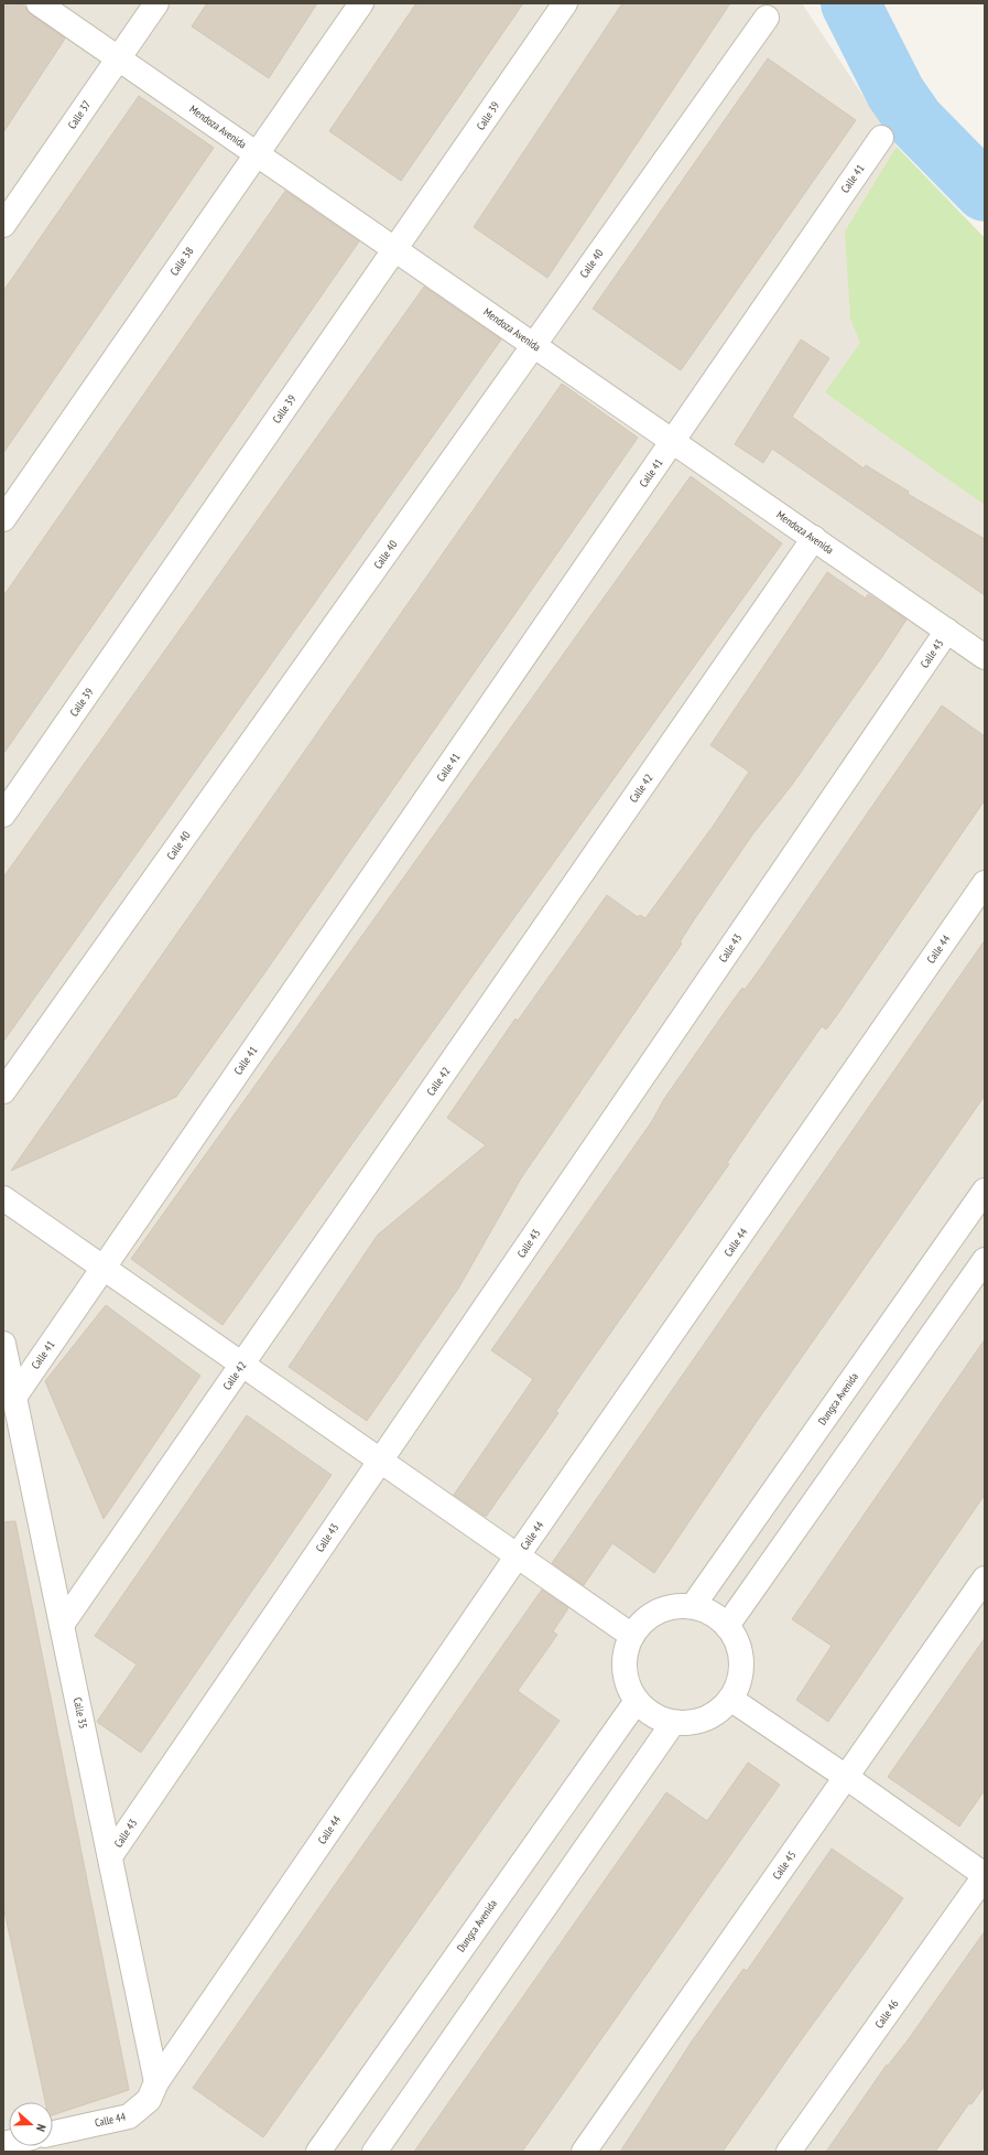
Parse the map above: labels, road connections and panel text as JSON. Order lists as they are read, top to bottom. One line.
{"streets":{"street":["Calle 37","Calle 39","Mendoza Avenida","Calle 41","Calle 38","Calle 40","Calle 43","Calle 42","Calle 44","Dungca Avenida","Calle 35","Calle 45","Calle 46"]},"crossings":[["Calle 37","Mendoza Avenida"],["Calle 39","Mendoza Avenida"],["Mendoza Avenida","Calle 41"],["Mendoza Avenida","Calle 38"],["Mendoza Avenida","Calle 40"],["Mendoza Avenida","Calle 43"],["Mendoza Avenida","Calle 42"],["Calle 41","Calle 35"],["Calle 43","Calle 35"],["Calle 42","Calle 35"],["Calle 44","Calle 35"]],"north":"right"}
